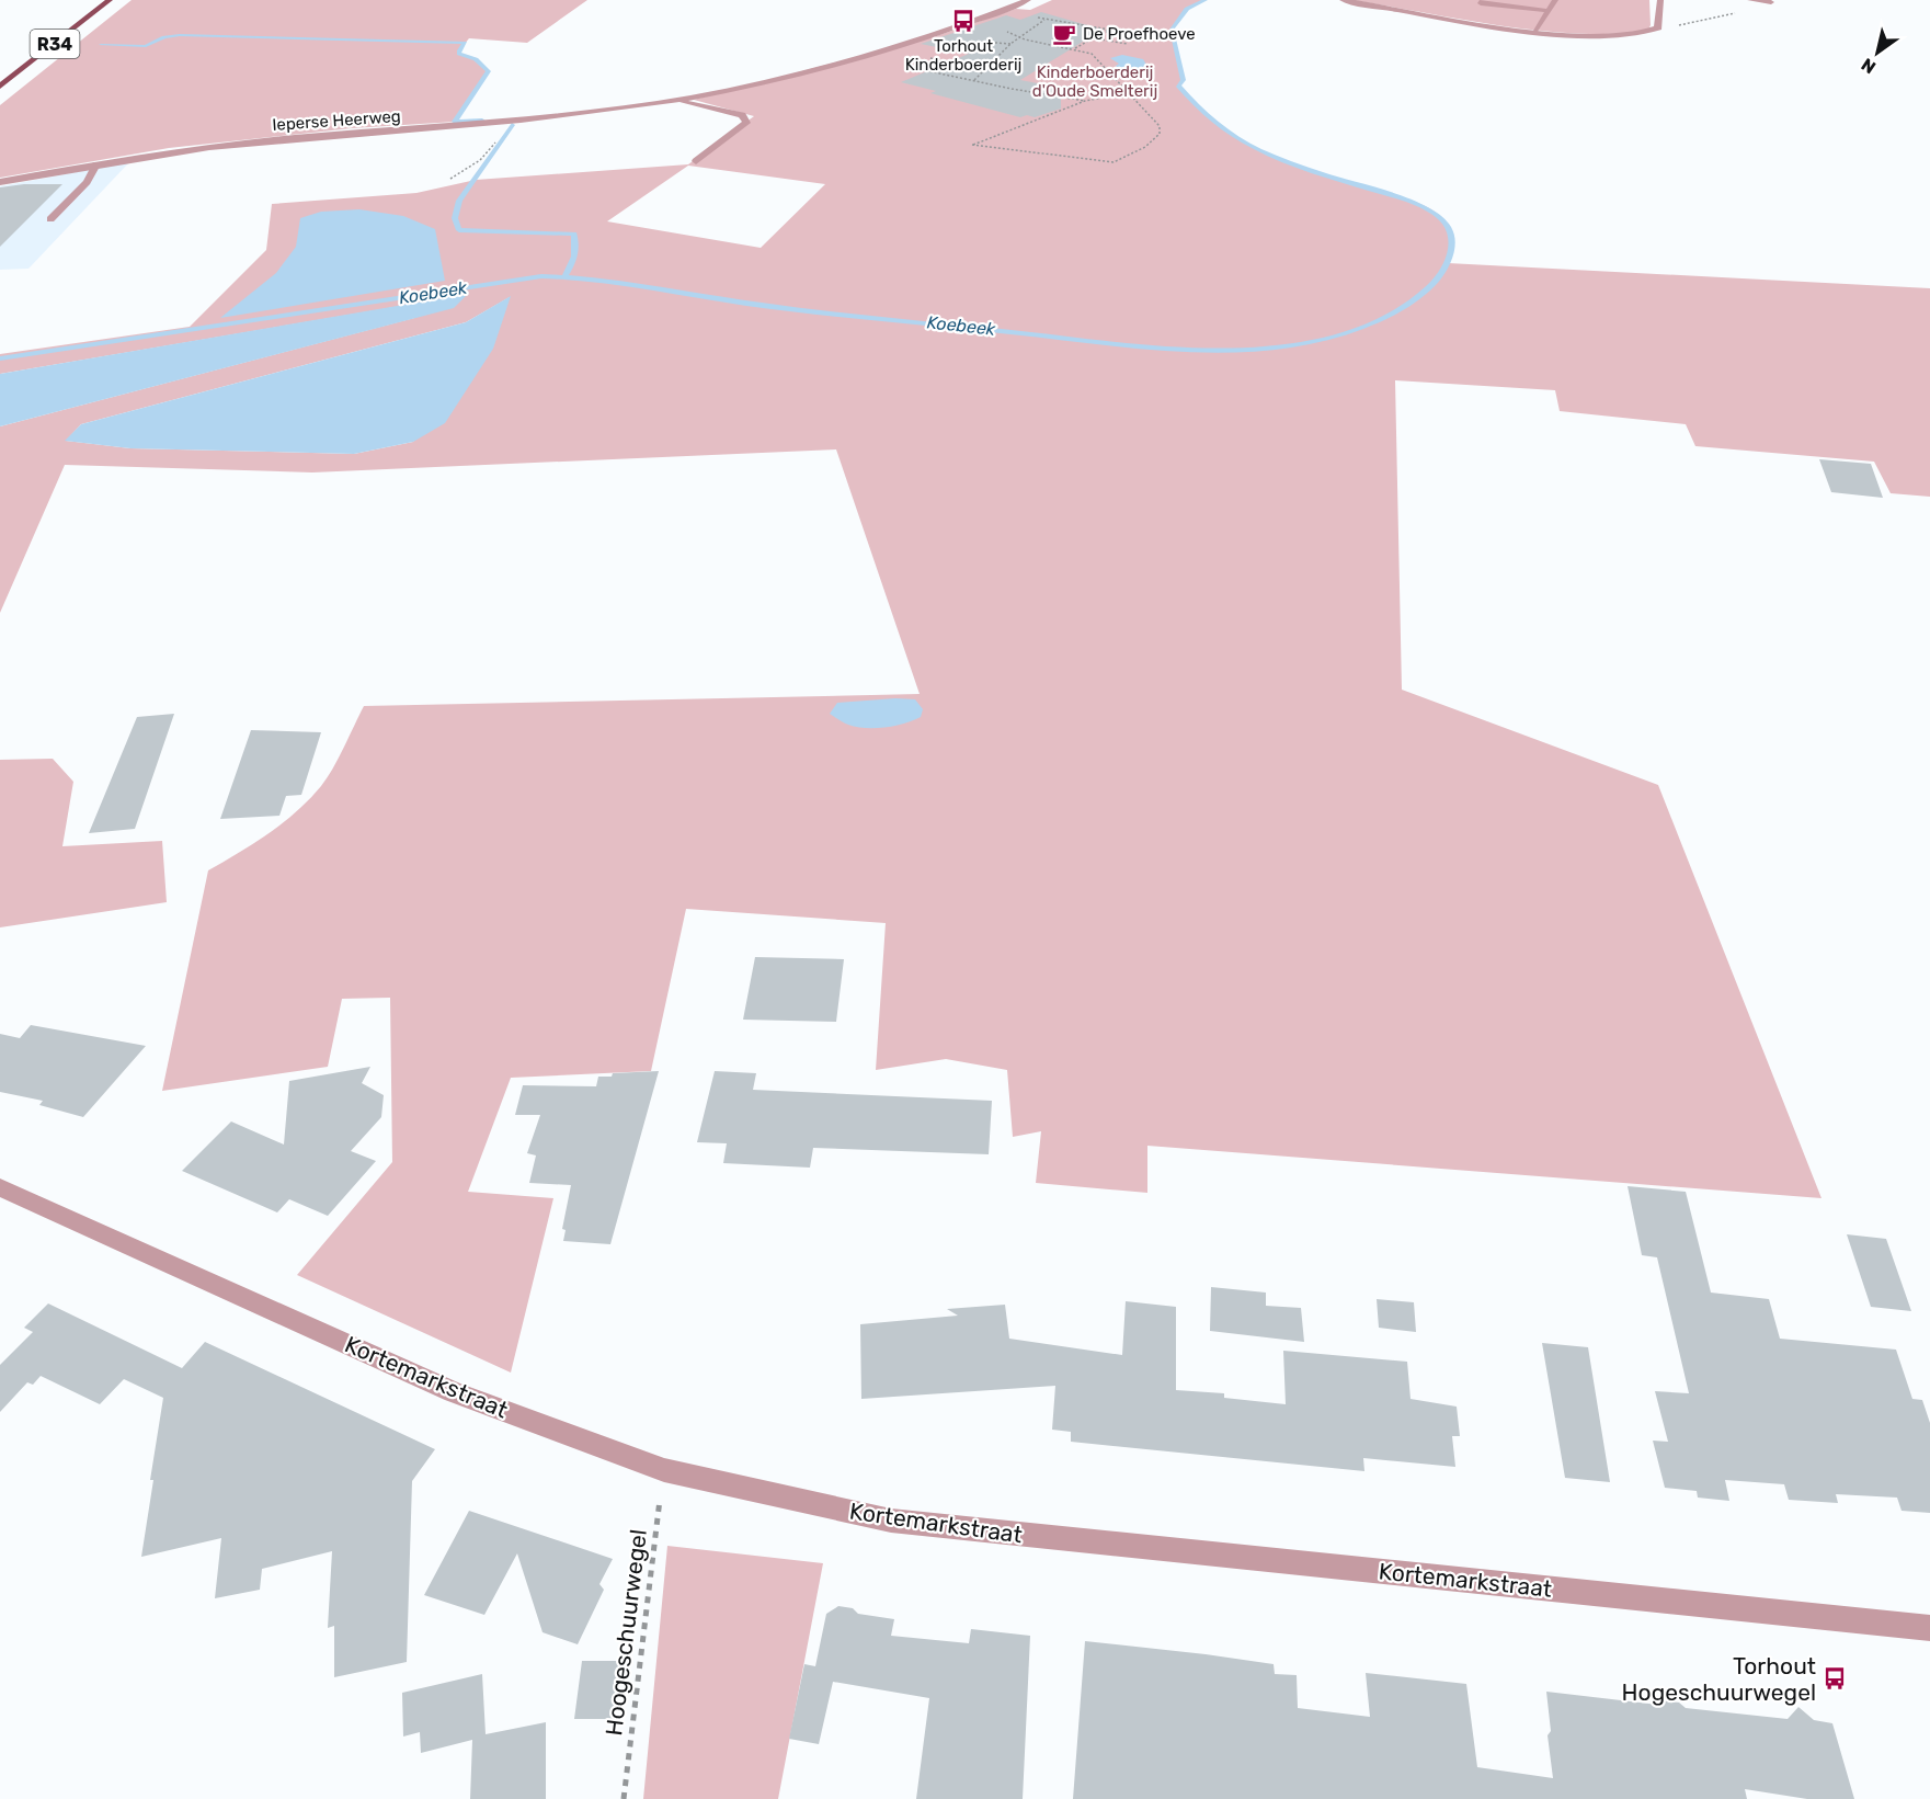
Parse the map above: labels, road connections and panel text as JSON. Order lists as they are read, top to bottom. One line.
{"streets":{"main road":["R34"],"street":["Ieperse Heerweg","Kortemarkstraat"],"path":["Hoogeschuurwegel"]},"crossings":[["Kortemarkstraat","Hoogeschuurwegel"]],"water":["Koebeek"],"parks":["Kinderboerderij d'Oude Smelterij"],"places":{"bus stop":["Torhout Kinderboerderij","Torhout Hogeschuurwegel"],"cafe":["De Proefhoeve"]},"north":"bottom left"}
